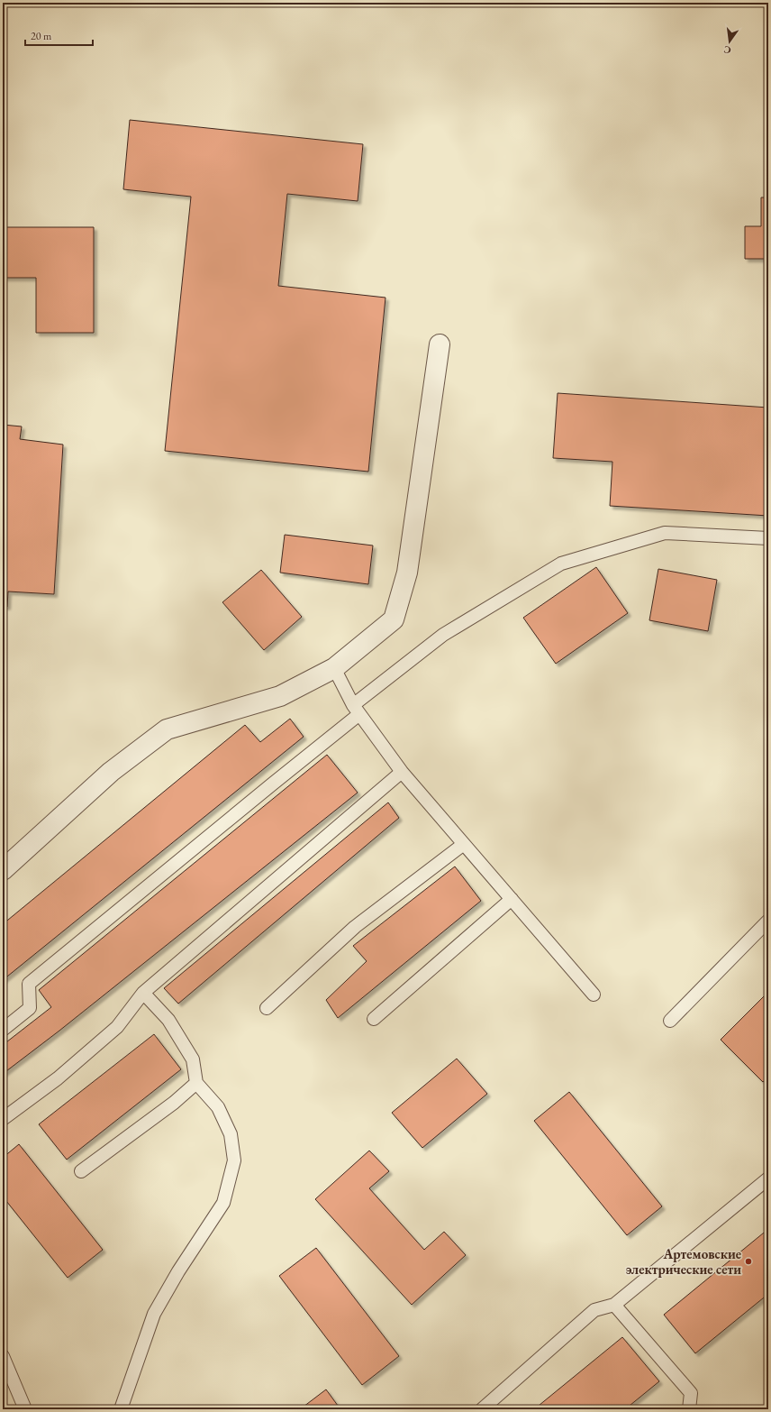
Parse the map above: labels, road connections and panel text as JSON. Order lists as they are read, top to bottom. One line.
{"places":["Артемовские электрические сети"],"scale_bar":"20 m","north":"bottom"}
